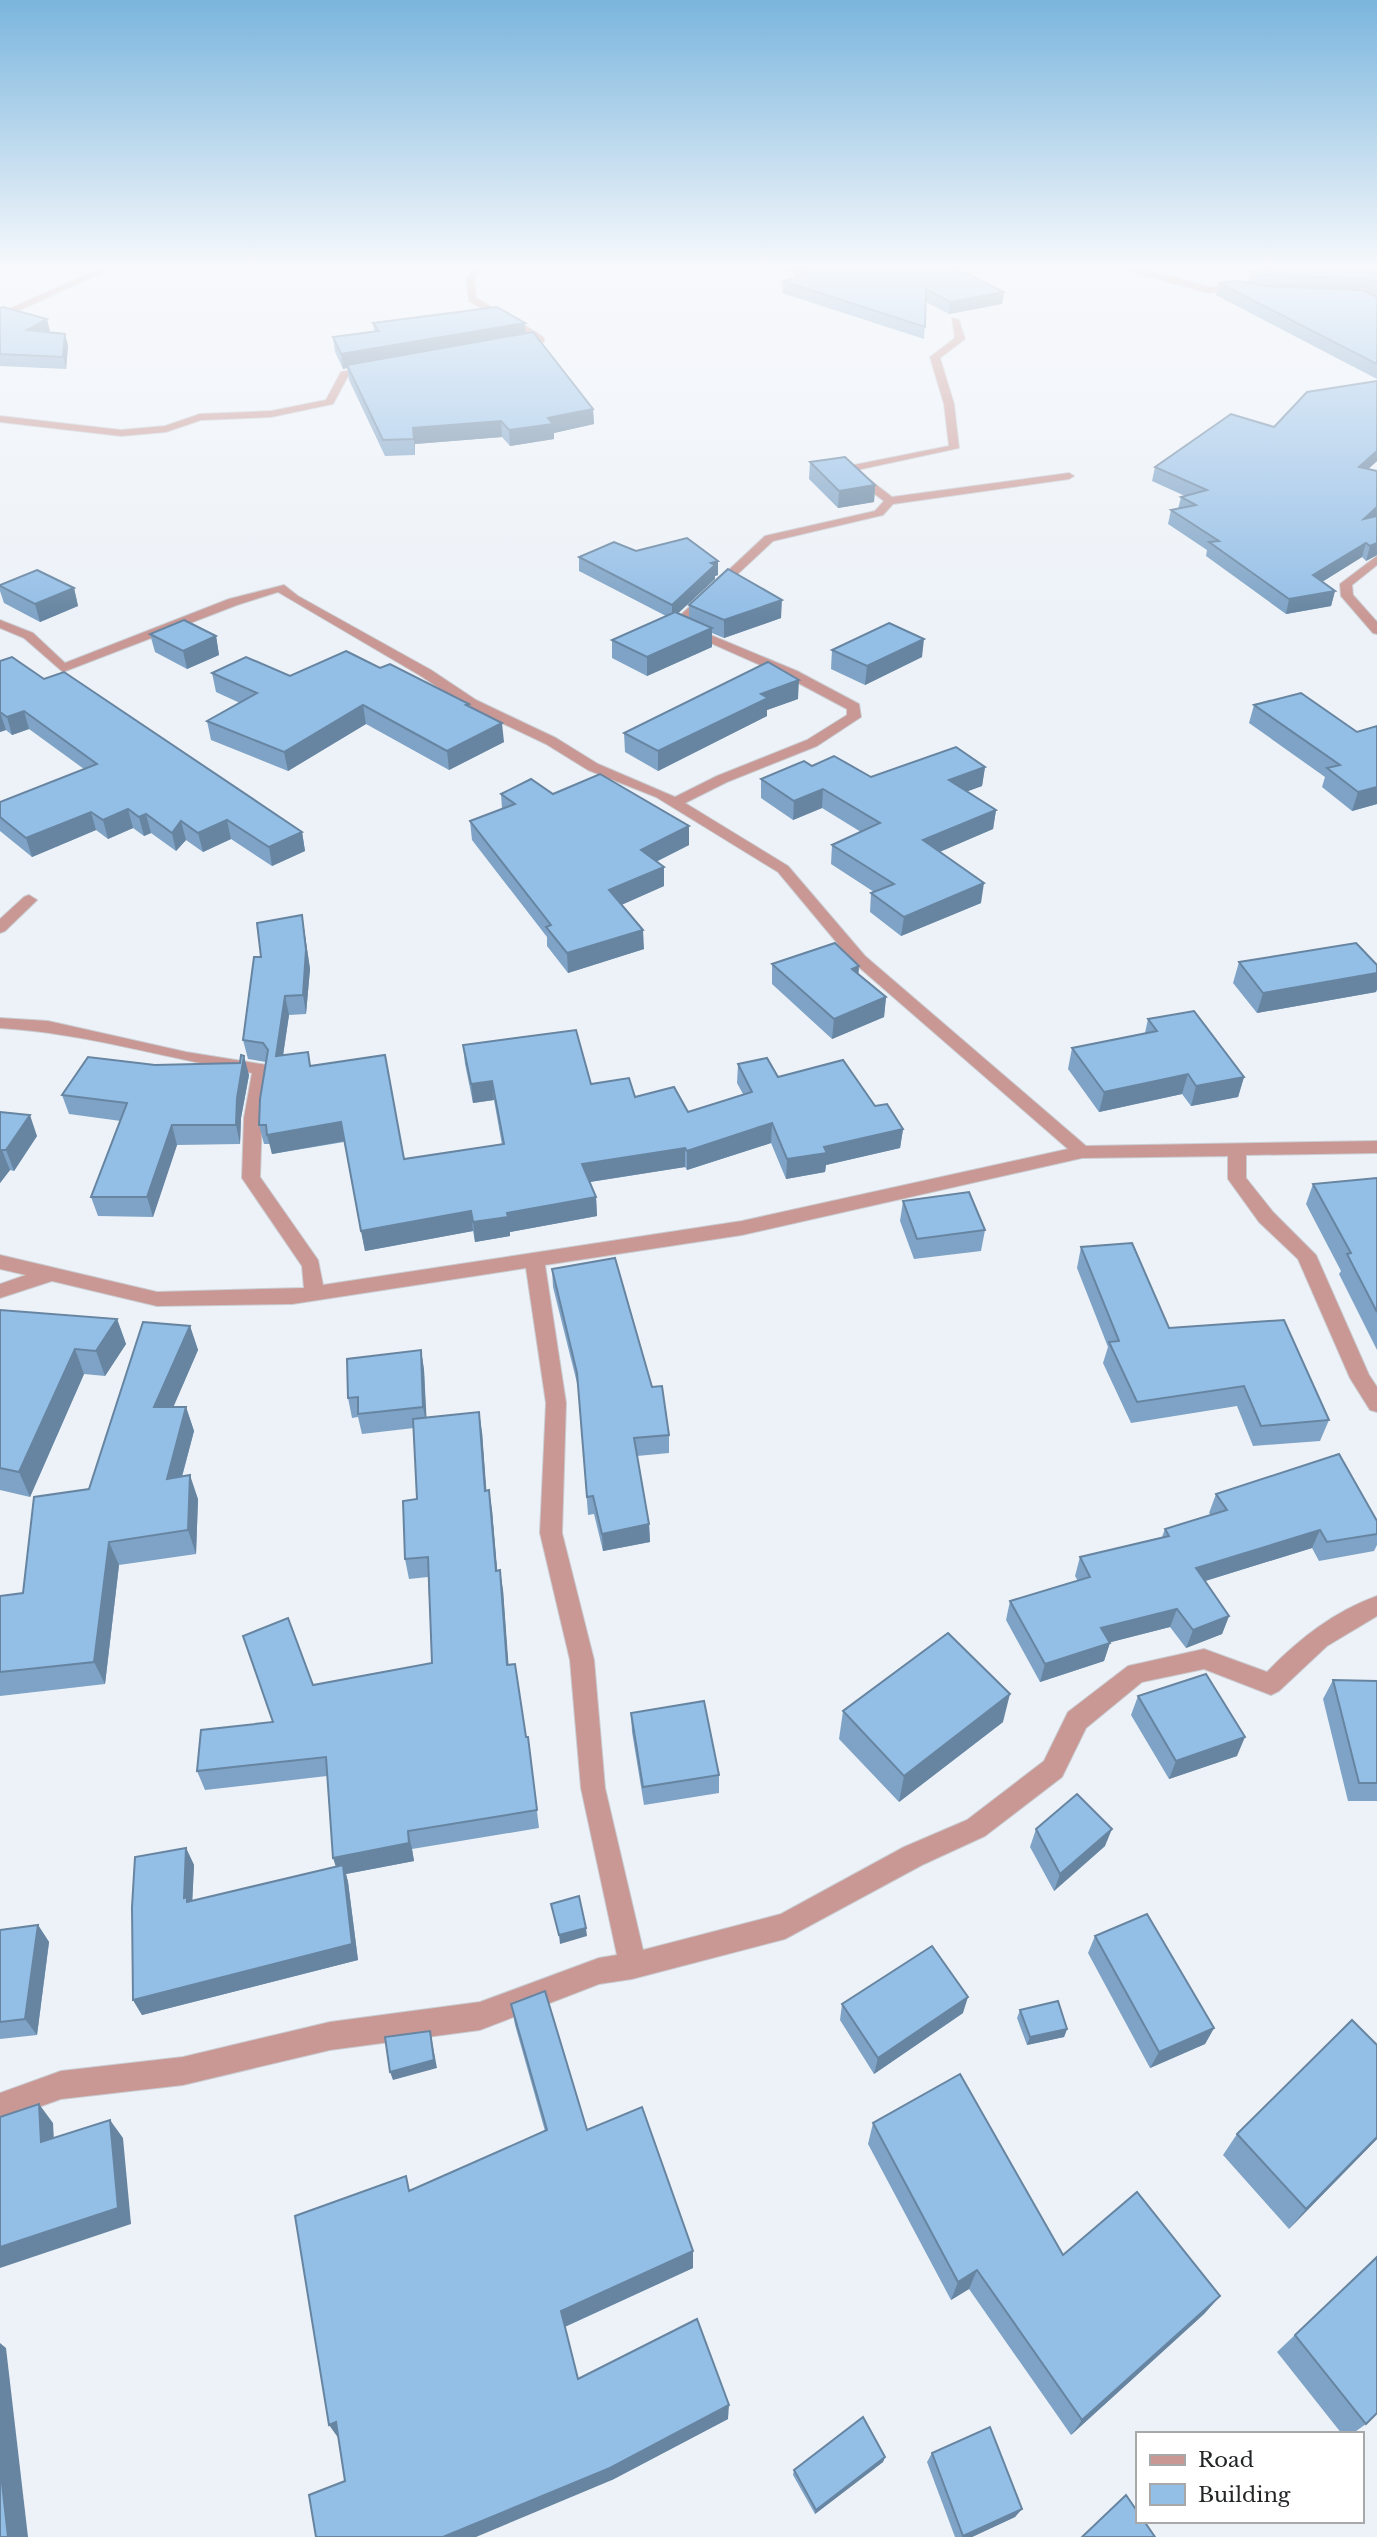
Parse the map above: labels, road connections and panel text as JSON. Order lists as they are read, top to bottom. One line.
{"legend":["Road","Building"]}
